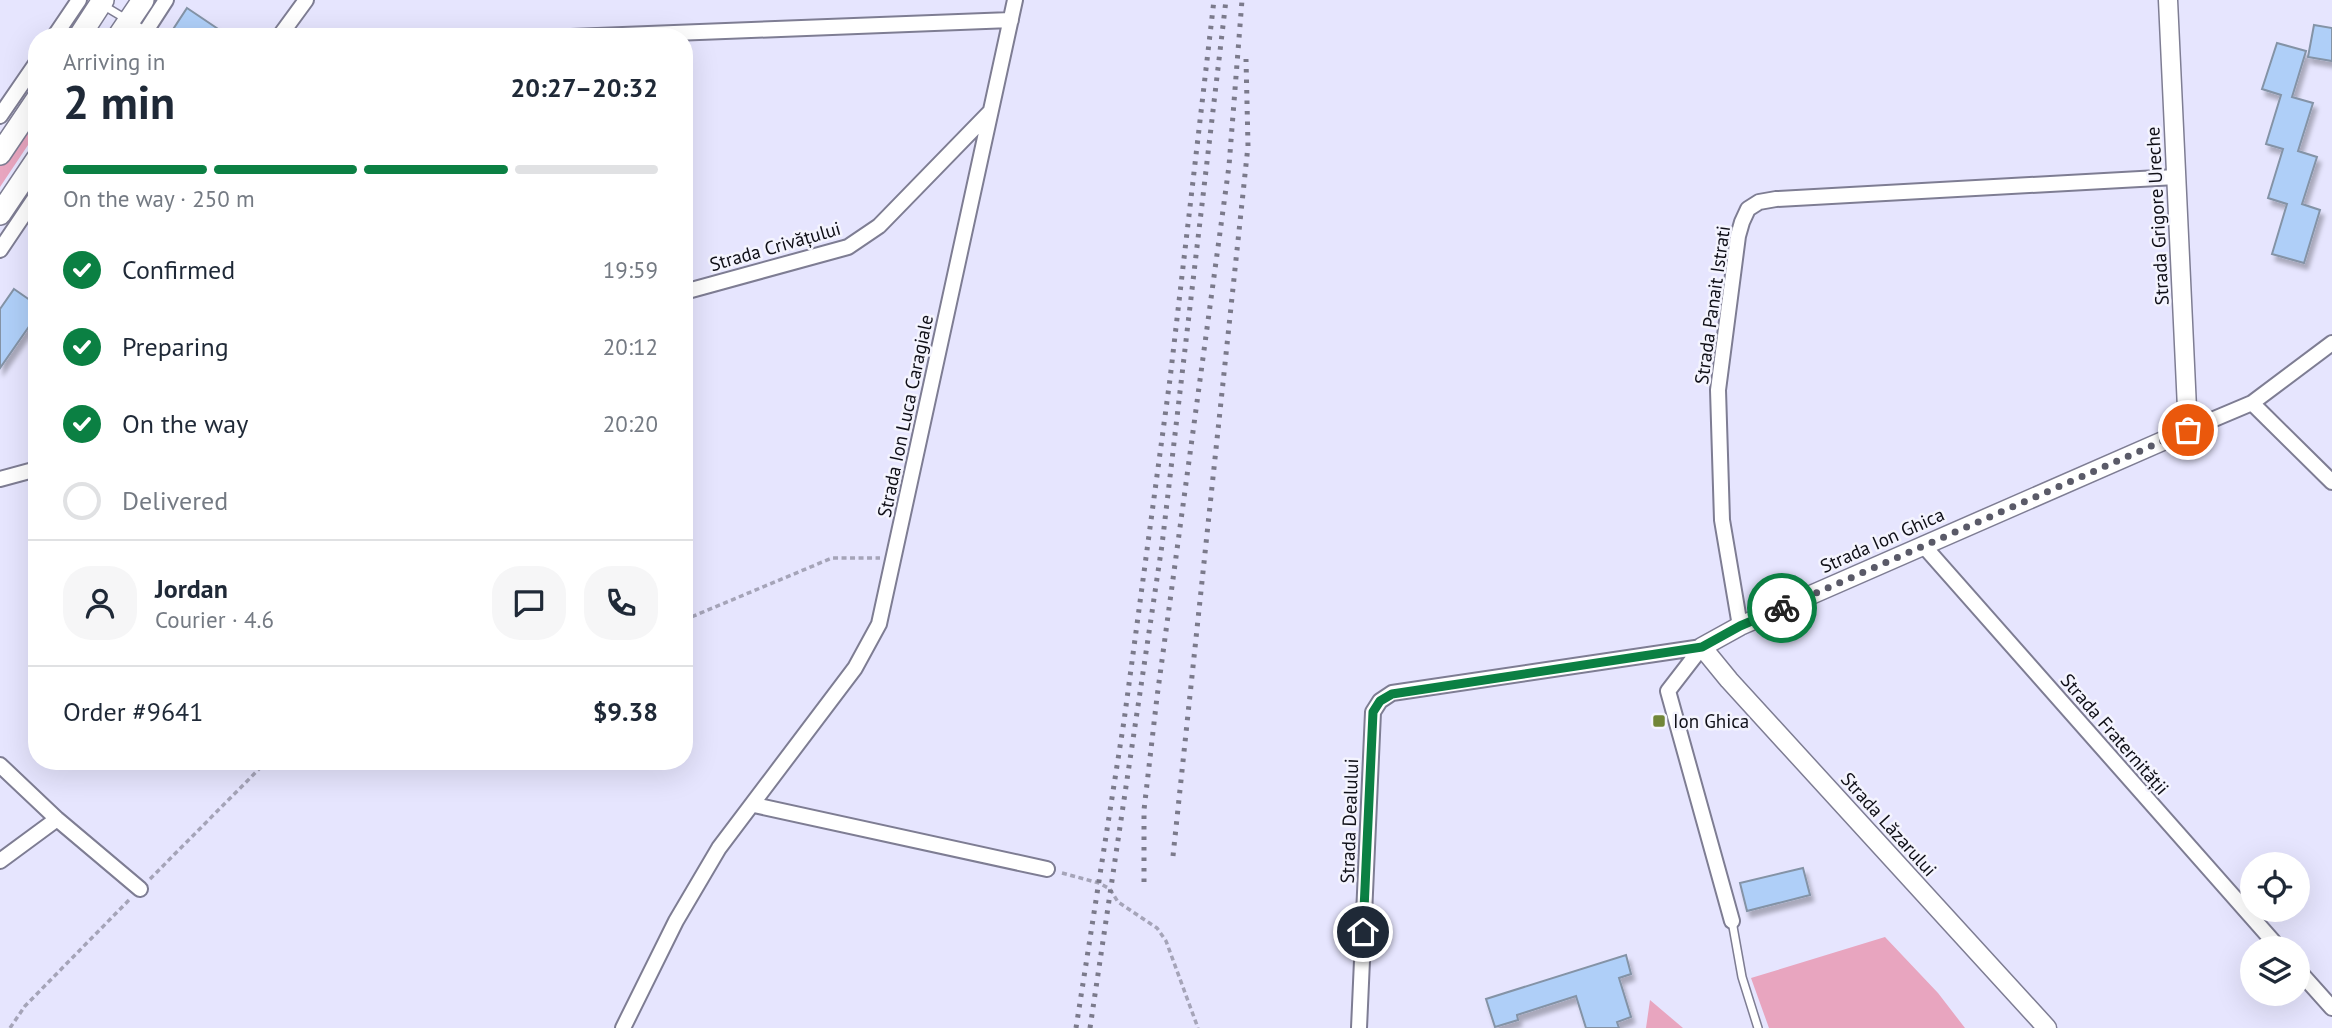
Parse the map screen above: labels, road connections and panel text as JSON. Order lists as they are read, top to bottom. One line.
{"streets":{"street":["Strada Grigore Ureche","Strada Crivățului","Strada Panait Istrati","Strada Ion Luca Caragiale","Strada Ion Ghica","Strada Fraternității","Strada Dealului","Strada Lăzarului"]},"crossings":[["Strada Grigore Ureche","Strada Panait Istrati"],["Strada Grigore Ureche","Strada Ion Ghica"],["Strada Crivățului","Strada Ion Luca Caragiale"],["Strada Panait Istrati","Strada Ion Ghica"],["Strada Ion Ghica","Strada Fraternității"],["Strada Ion Ghica","Strada Dealului"],["Strada Ion Ghica","Strada Lăzarului"]],"places":{"transit":["Ion Ghica"]},"page":{"heading":["2 min","Arriving in","20:27–20:32"],"panel":["Jordan","Courier · 4.6","Order #9641","$9.38"],"bar":"On the way · 250 m","list":[["Confirmed","19:59"],["Preparing","20:12"],["On the way","20:20"],"Delivered"]}}
